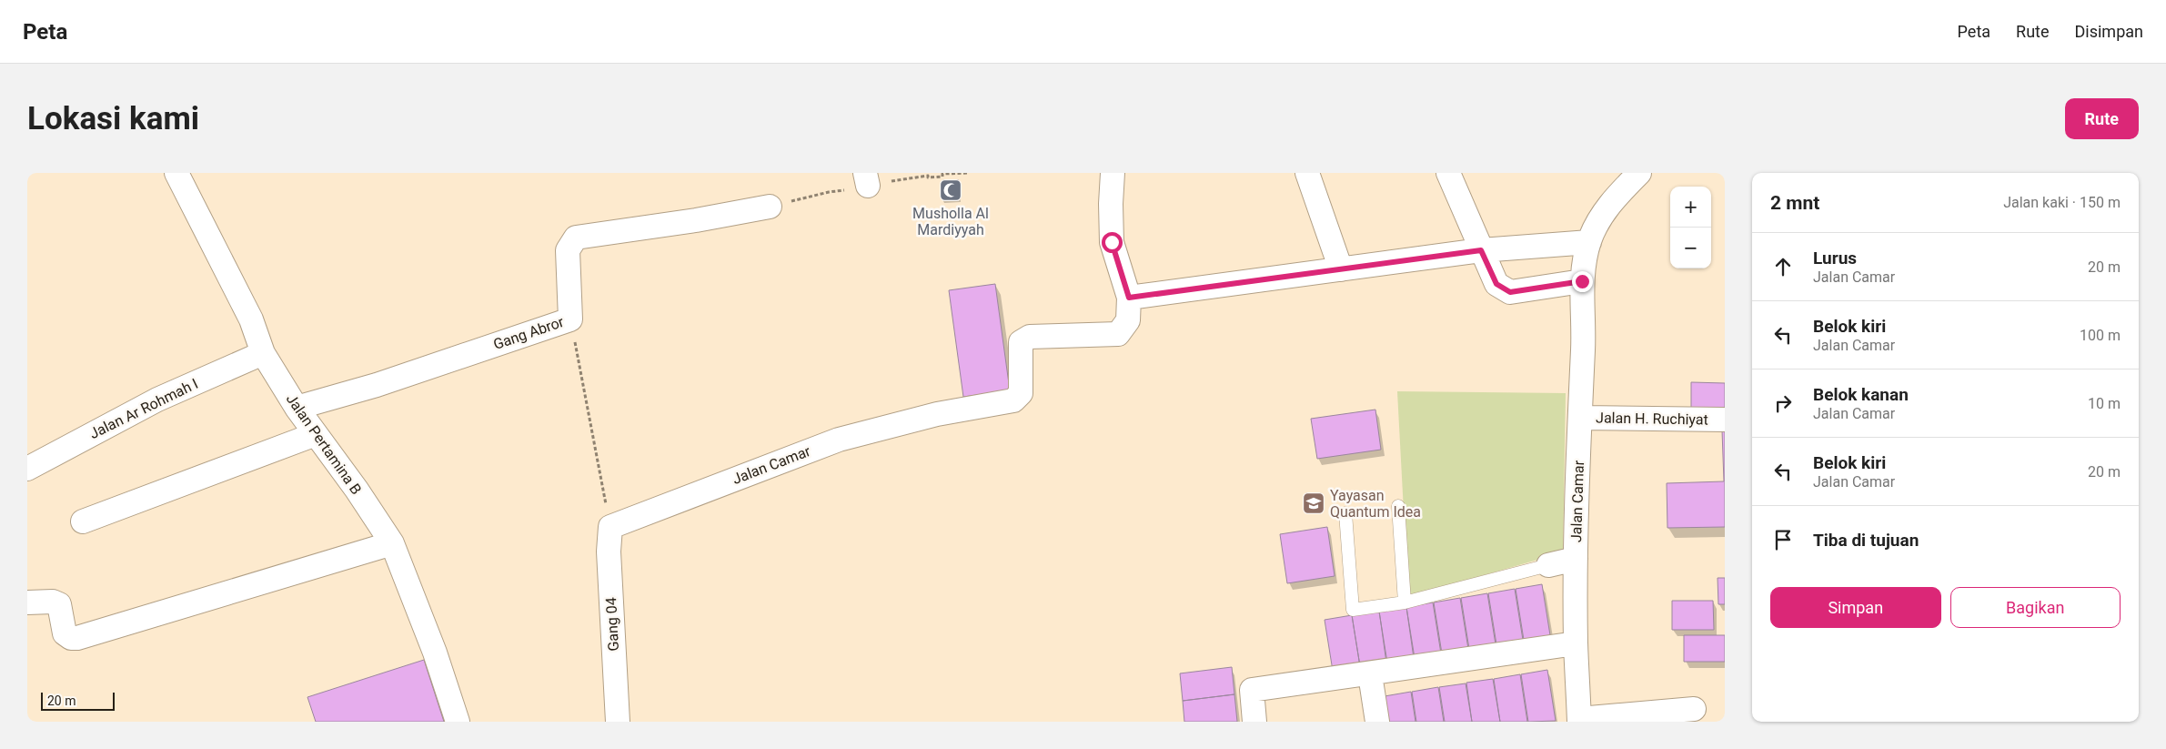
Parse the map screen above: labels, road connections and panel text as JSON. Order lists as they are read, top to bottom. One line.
{"streets":{"street":["Gang Abror","Jalan Ar Rohmah I","Jalan H. Ruchiyat","Jalan Pertamina B","Jalan Camar","Gang 04"]},"crossings":[["Gang Abror","Jalan Pertamina B"],["Jalan Ar Rohmah I","Jalan Pertamina B"],["Jalan H. Ruchiyat","Jalan Camar"],["Jalan Camar","Gang 04"]],"places":{"mosque":["Musholla Al Mardiyyah"],"school or university":["Yayasan Quantum Idea"]},"scale_bar":"20 m","page":{"header":"Peta","nav":["Peta","Rute","Disimpan"],"buttons":["Rute",["Simpan","Bagikan"]],"title":"Lokasi kami","heading":["2 mnt","Jalan kaki · 150 m"],"map_buttons":["+","−"],"list":[["Lurus","Jalan Camar","20 m"],["Belok kiri","Jalan Camar","100 m"],["Belok kanan","Jalan Camar","10 m"],["Belok kiri","Jalan Camar","20 m"],"Tiba di tujuan"],"scale":"20 m"}}
